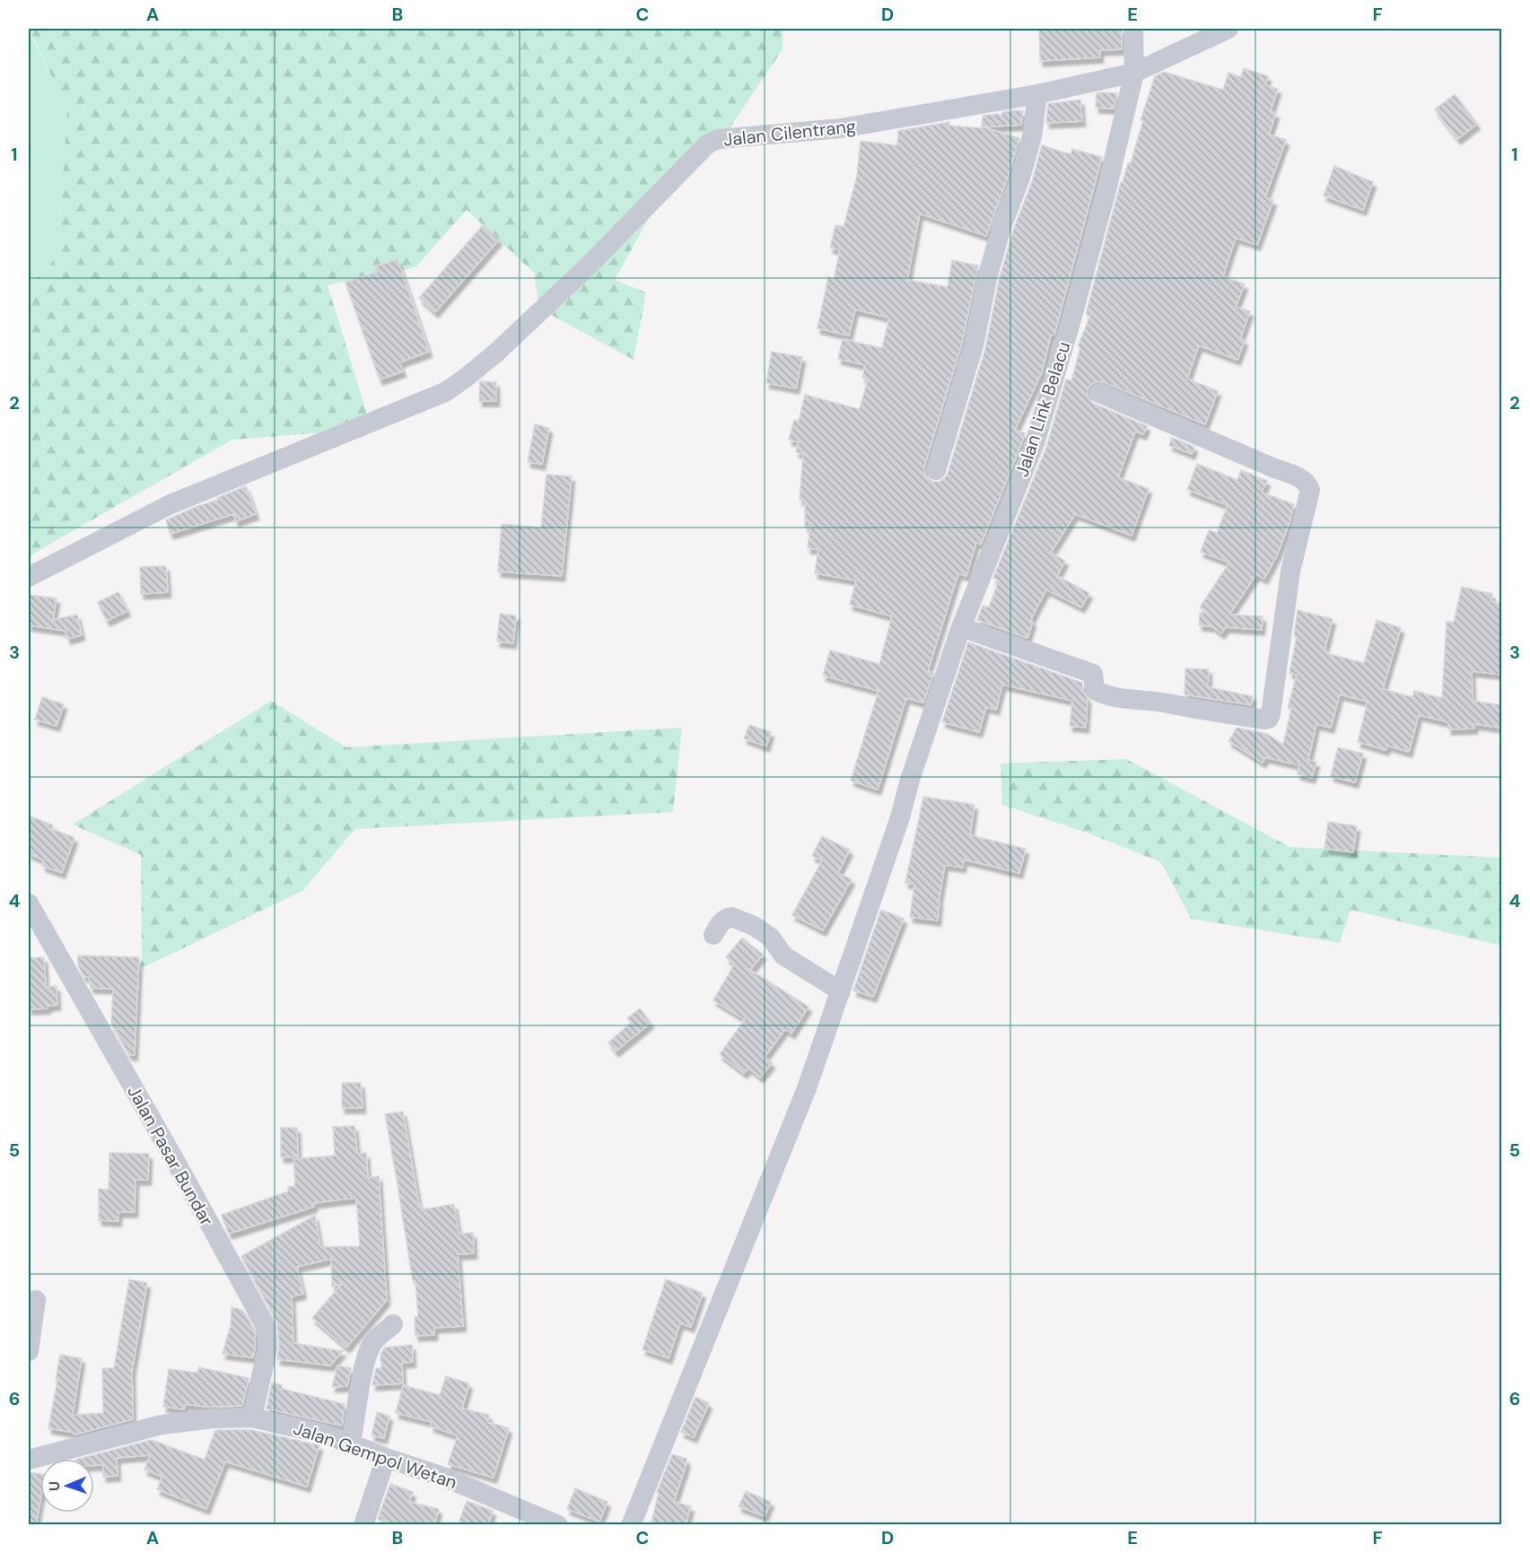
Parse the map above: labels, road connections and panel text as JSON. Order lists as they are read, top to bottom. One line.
{"streets":{"street":["Jalan Cilentrang","Jalan Link Belacu","Jalan Pasar Bundar","Jalan Gempol Wetan"]},"crossings":[["Jalan Cilentrang","Jalan Link Belacu"],["Jalan Pasar Bundar","Jalan Gempol Wetan"]],"north":"left","grid":{"columns":["A","B","C","D","E","F"],"rows":["1","2","3","4","5","6"]}}
